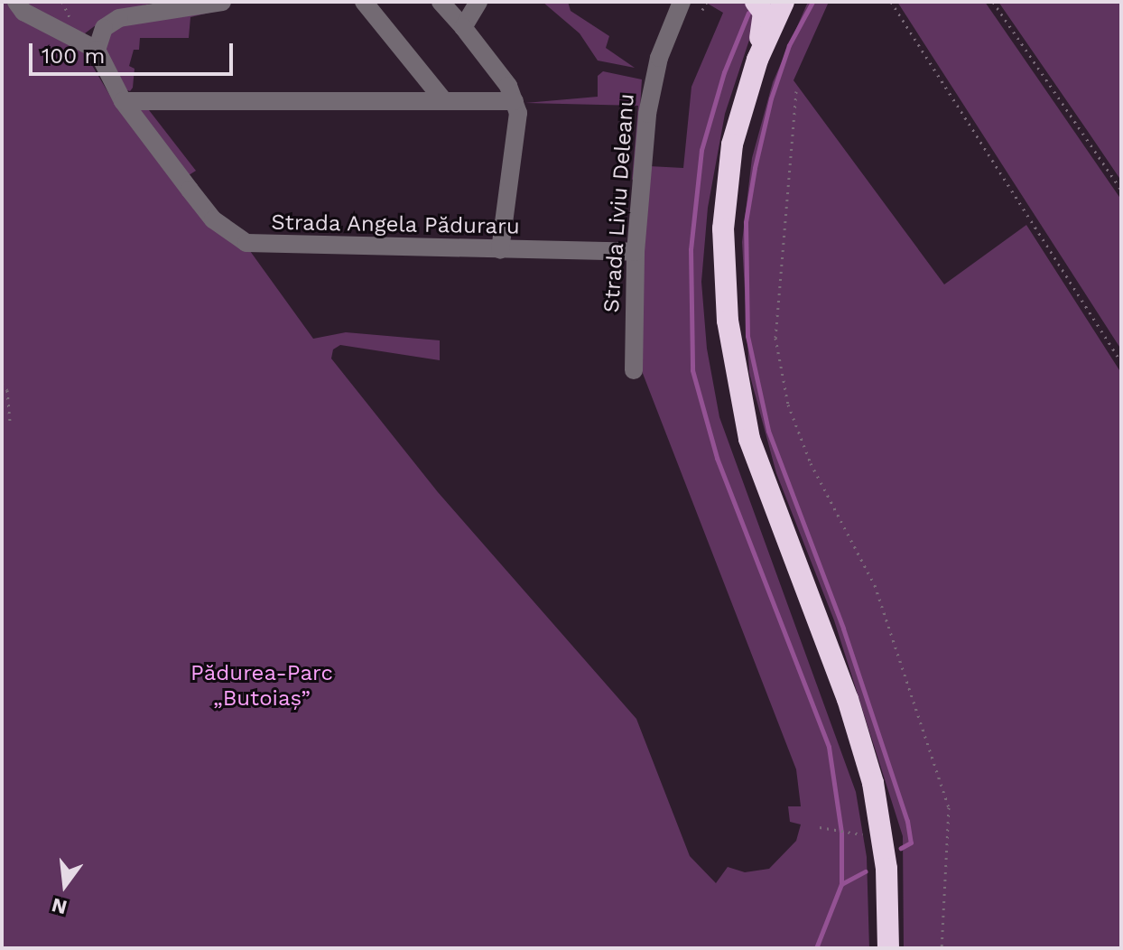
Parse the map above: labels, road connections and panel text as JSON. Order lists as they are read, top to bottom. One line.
{"streets":{"street":["Strada Liviu Deleanu","Strada Angela Păduraru"]},"crossings":[["Strada Liviu Deleanu","Strada Angela Păduraru"]],"parks":["Pădurea-Parc „Butoiaș”"],"scale_bar":"100 m","north":"bottom"}
